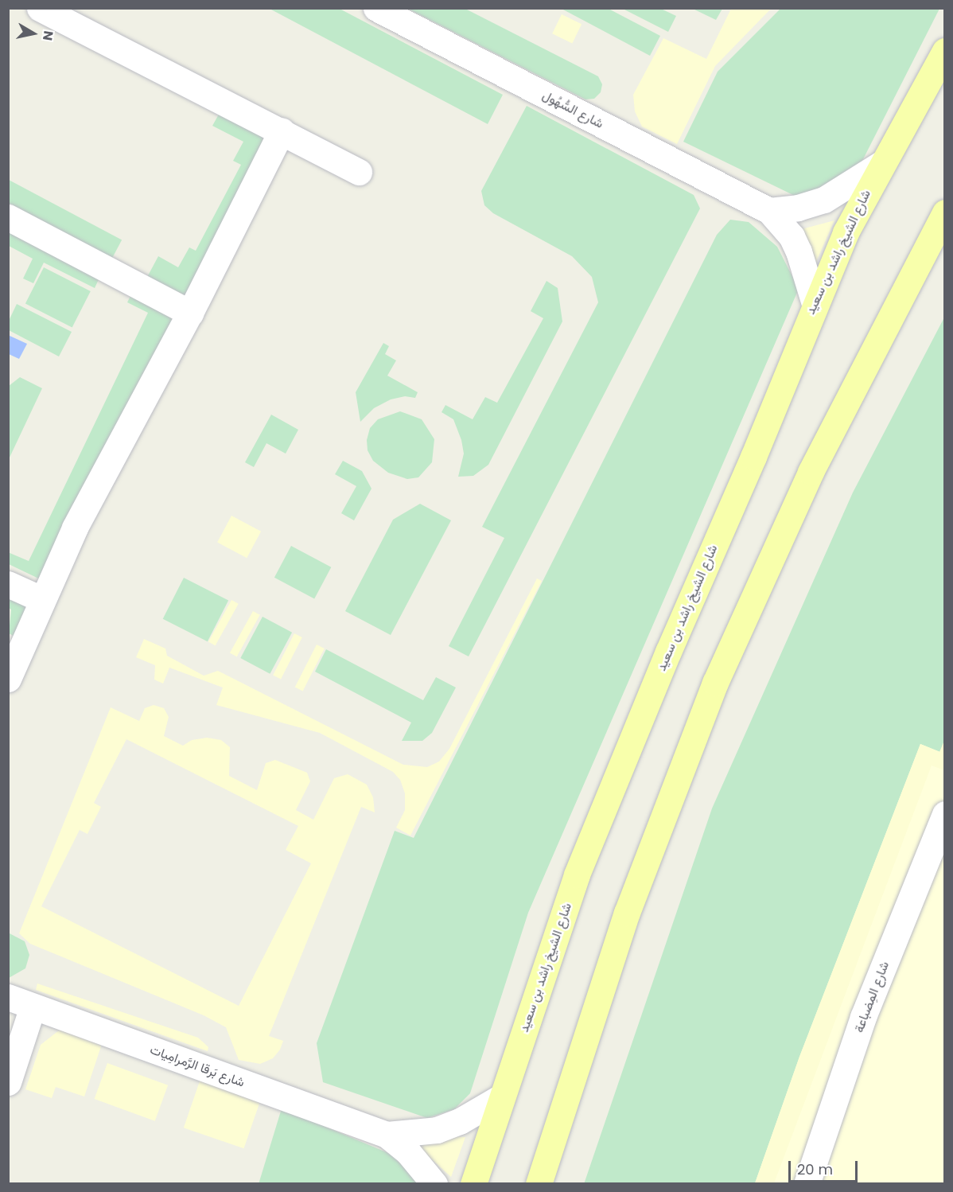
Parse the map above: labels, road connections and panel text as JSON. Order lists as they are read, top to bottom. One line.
{"streets":{"main road":["شارع الشيخ راشد بن سعيد"],"street":["شارع السُّهُول","شارع المِضباعة","شارع بَرقا الرَّمرامِيات"]},"crossings":[["شارع السُّهُول","شارع الشيخ راشد بن سعيد"],["شارع الشيخ راشد بن سعيد","شارع بَرقا الرَّمرامِيات"]],"scale_bar":"20 m","north":"right"}
